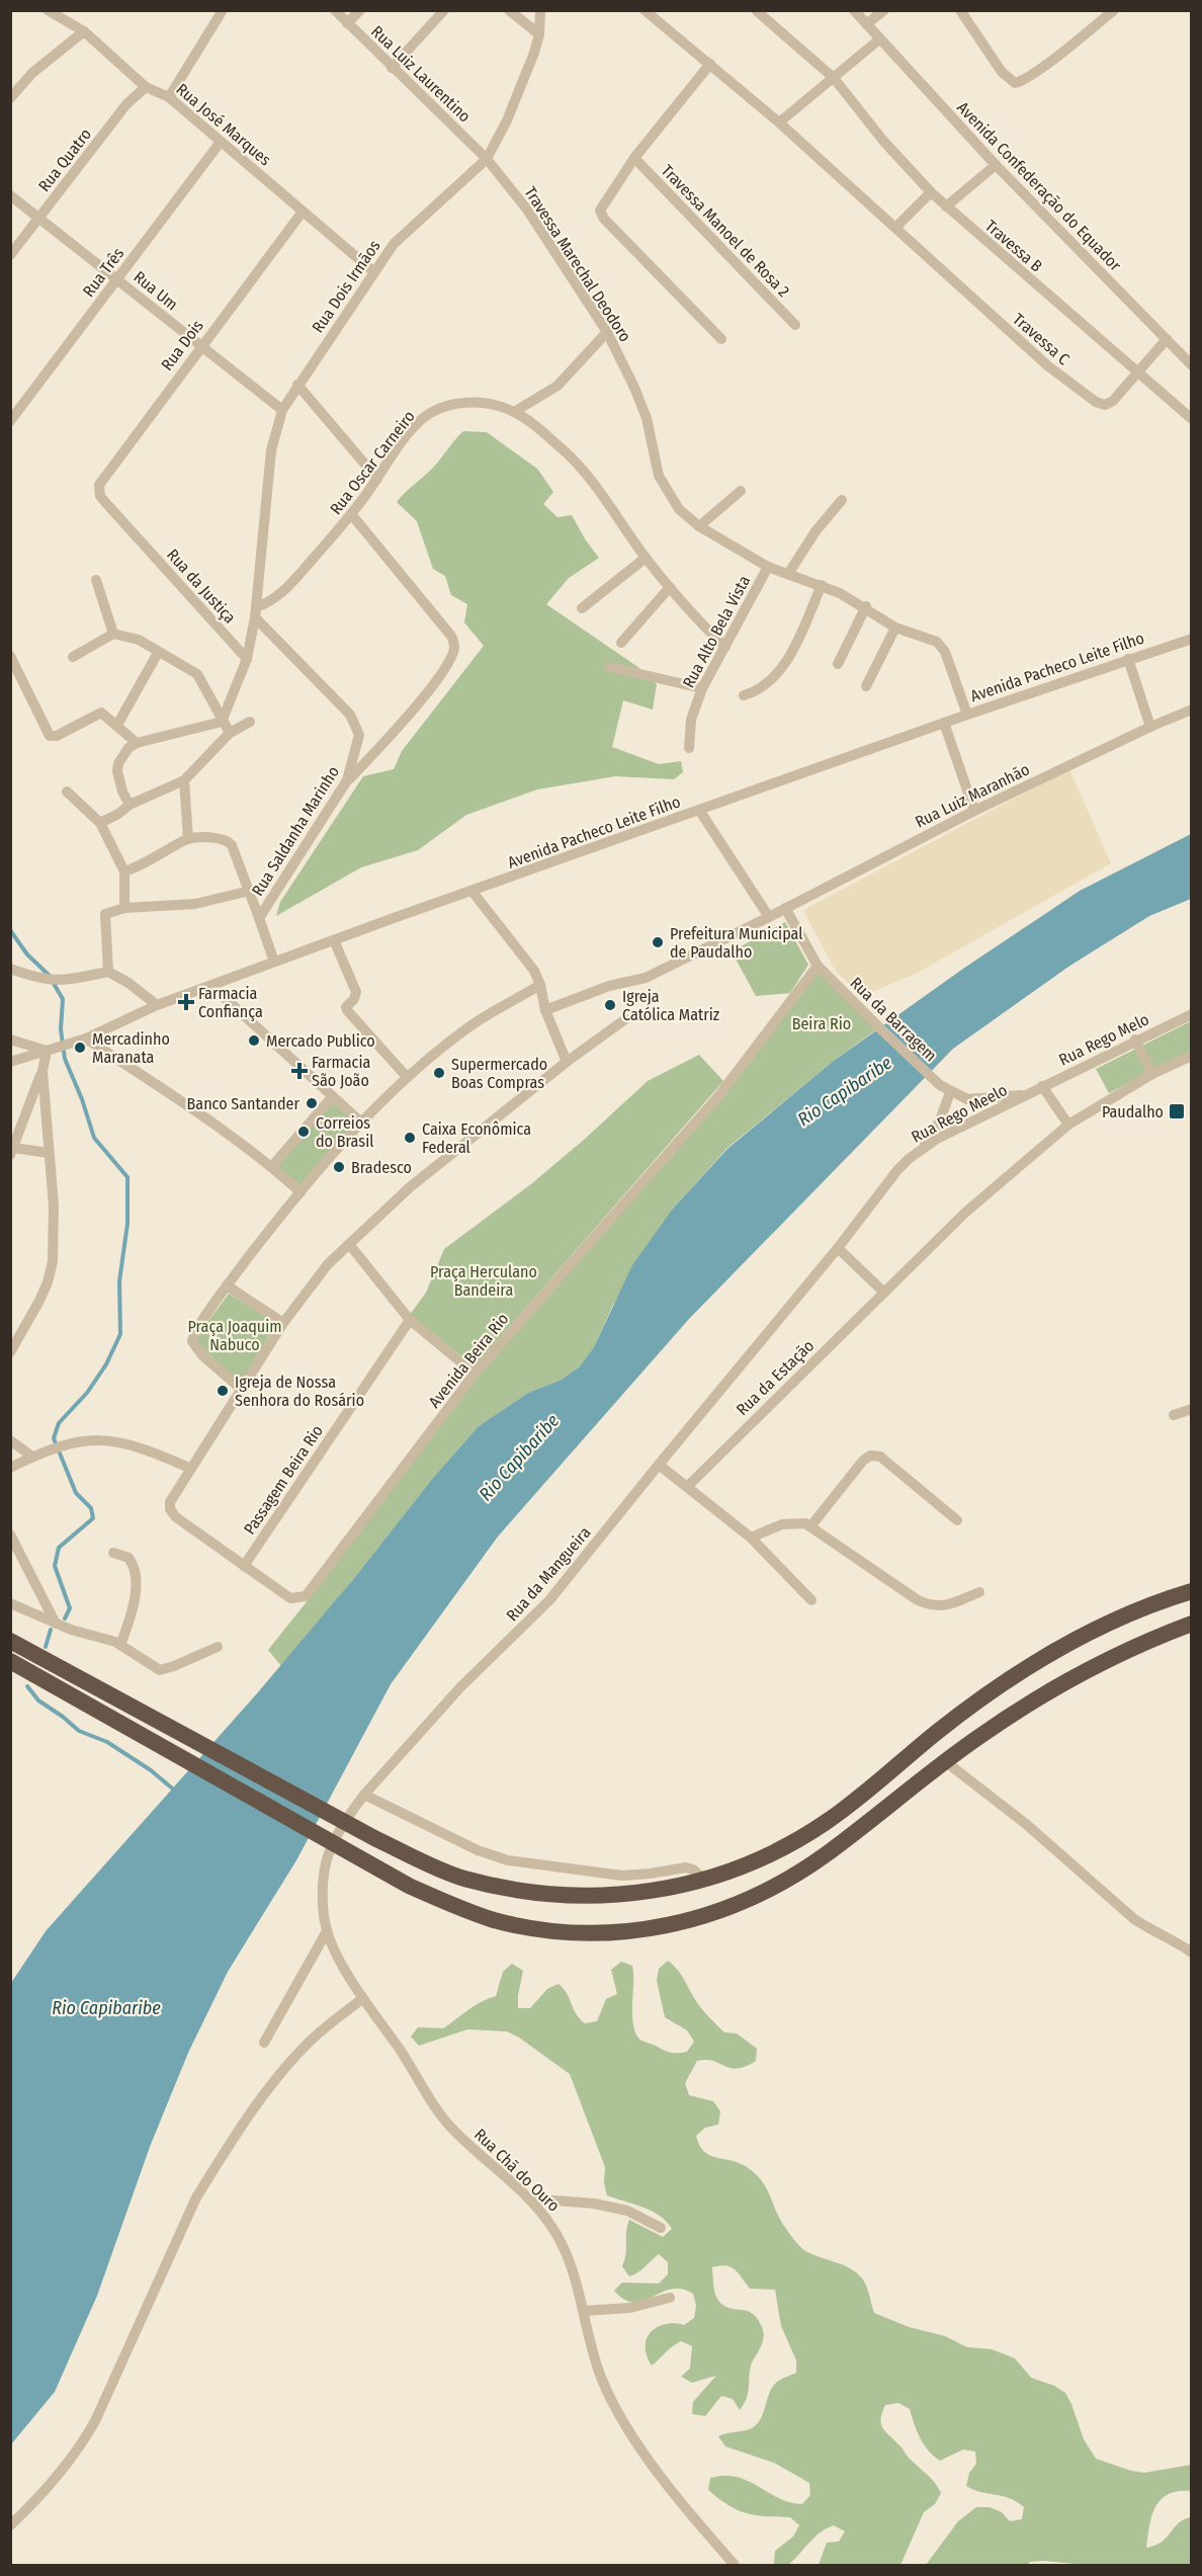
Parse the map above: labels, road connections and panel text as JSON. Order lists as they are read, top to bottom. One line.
{"streets":{"street":["Rua Luiz Laurentino","Rua José Marques","Rua Quatro","Avenida Confederação do Equador","Travessa Manoel de Rosa 2","Travessa B","Travessa Marechal Deodoro","Rua Três","Rua Dois Irmãos","Rua Um","Travessa C","Rua Dois","Rua Oscar Carneiro","Rua da Justiça","Rua Alto Bela Vista","Avenida Pacheco Leite Filho","Rua Luiz Maranhão","Rua Saldanha Marinho","Rua da Barragem","Rua Rego Melo","Rua Rego Meelo","Avenida Beira Rio","Rua da Estação","Passagem Beira Rio","Rua da Mangueira","Rua Chã do Ouro"]},"crossings":[["Rua Luiz Laurentino","Travessa Marechal Deodoro"],["Rua Luiz Laurentino","Rua Dois Irmãos"],["Rua José Marques","Rua Quatro"],["Rua José Marques","Rua Três"],["Rua José Marques","Rua Dois Irmãos"],["Rua José Marques","Rua Dois"],["Rua Quatro","Rua Um"],["Avenida Confederação do Equador","Travessa C"],["Travessa B","Travessa C"],["Travessa Marechal Deodoro","Rua Dois Irmãos"],["Travessa Marechal Deodoro","Rua Alto Bela Vista"],["Travessa Marechal Deodoro","Avenida Pacheco Leite Filho"],["Rua Três","Rua Um"],["Rua Dois Irmãos","Rua Um"],["Rua Dois Irmãos","Rua Oscar Carneiro"],["Rua Dois Irmãos","Rua da Justiça"],["Rua Dois Irmãos","Rua Saldanha Marinho"],["Rua Um","Rua Dois"],["Rua Dois","Rua da Justiça"],["Rua Oscar Carneiro","Rua da Justiça"],["Rua Oscar Carneiro","Rua Alto Bela Vista"],["Rua Oscar Carneiro","Rua Saldanha Marinho"],["Rua da Justiça","Rua Saldanha Marinho"],["Avenida Pacheco Leite Filho","Rua Saldanha Marinho"],["Rua Luiz Maranhão","Rua da Barragem"],["Rua da Barragem","Rua Rego Melo"],["Rua da Barragem","Rua Rego Meelo"],["Rua da Barragem","Avenida Beira Rio"],["Rua Rego Melo","Rua Rego Meelo"],["Rua Rego Meelo","Rua da Mangueira"],["Avenida Beira Rio","Passagem Beira Rio"],["Rua da Mangueira","Rua Chã do Ouro"]],"water":["Rio Capibaribe"],"parks":["Beira Rio","Praça Herculano Bandeira","Praça Joaquim Nabuco"],"places":{"other":["Prefeitura Municipal de Paudalho","Igreja Católica Matriz","Mercado Publico","Mercadinho Maranata","Supermercado Boas Compras","Banco Santander","Correios do Brasil","Caixa Econômica Federal","Bradesco","Igreja de Nossa Senhora do Rosário"],"health":["Farmacia Confiança","Farmacia São João"],"transit":["Paudalho"]}}
